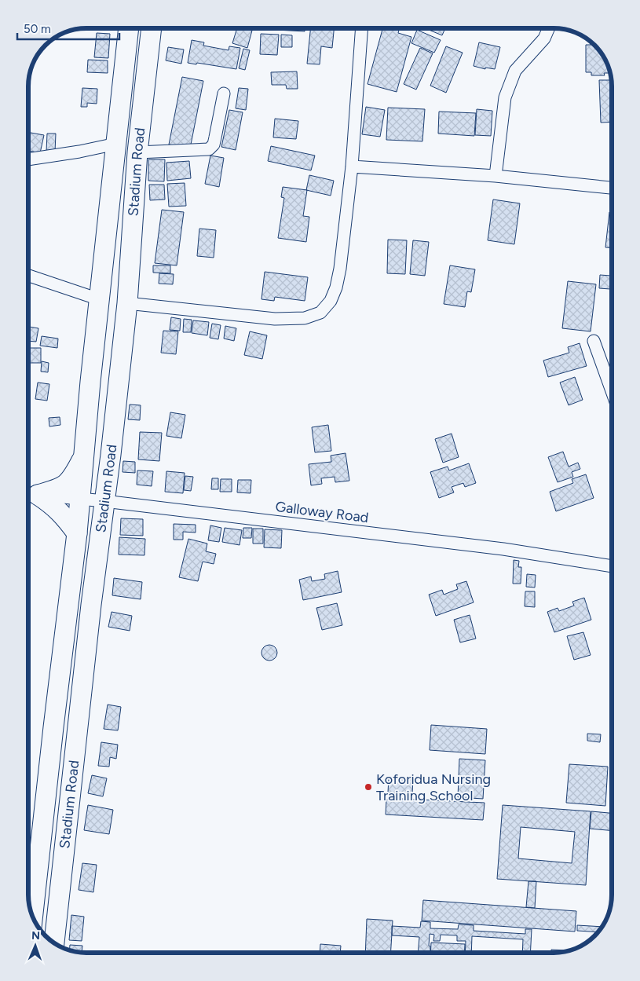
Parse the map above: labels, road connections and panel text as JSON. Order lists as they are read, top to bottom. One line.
{"streets":{"main road":["Stadium Road"],"street":["Galloway Road"]},"crossings":[["Stadium Road","Galloway Road"]],"places":["Koforidua Nursing Training School"],"scale_bar":"50 m","north":"top"}
